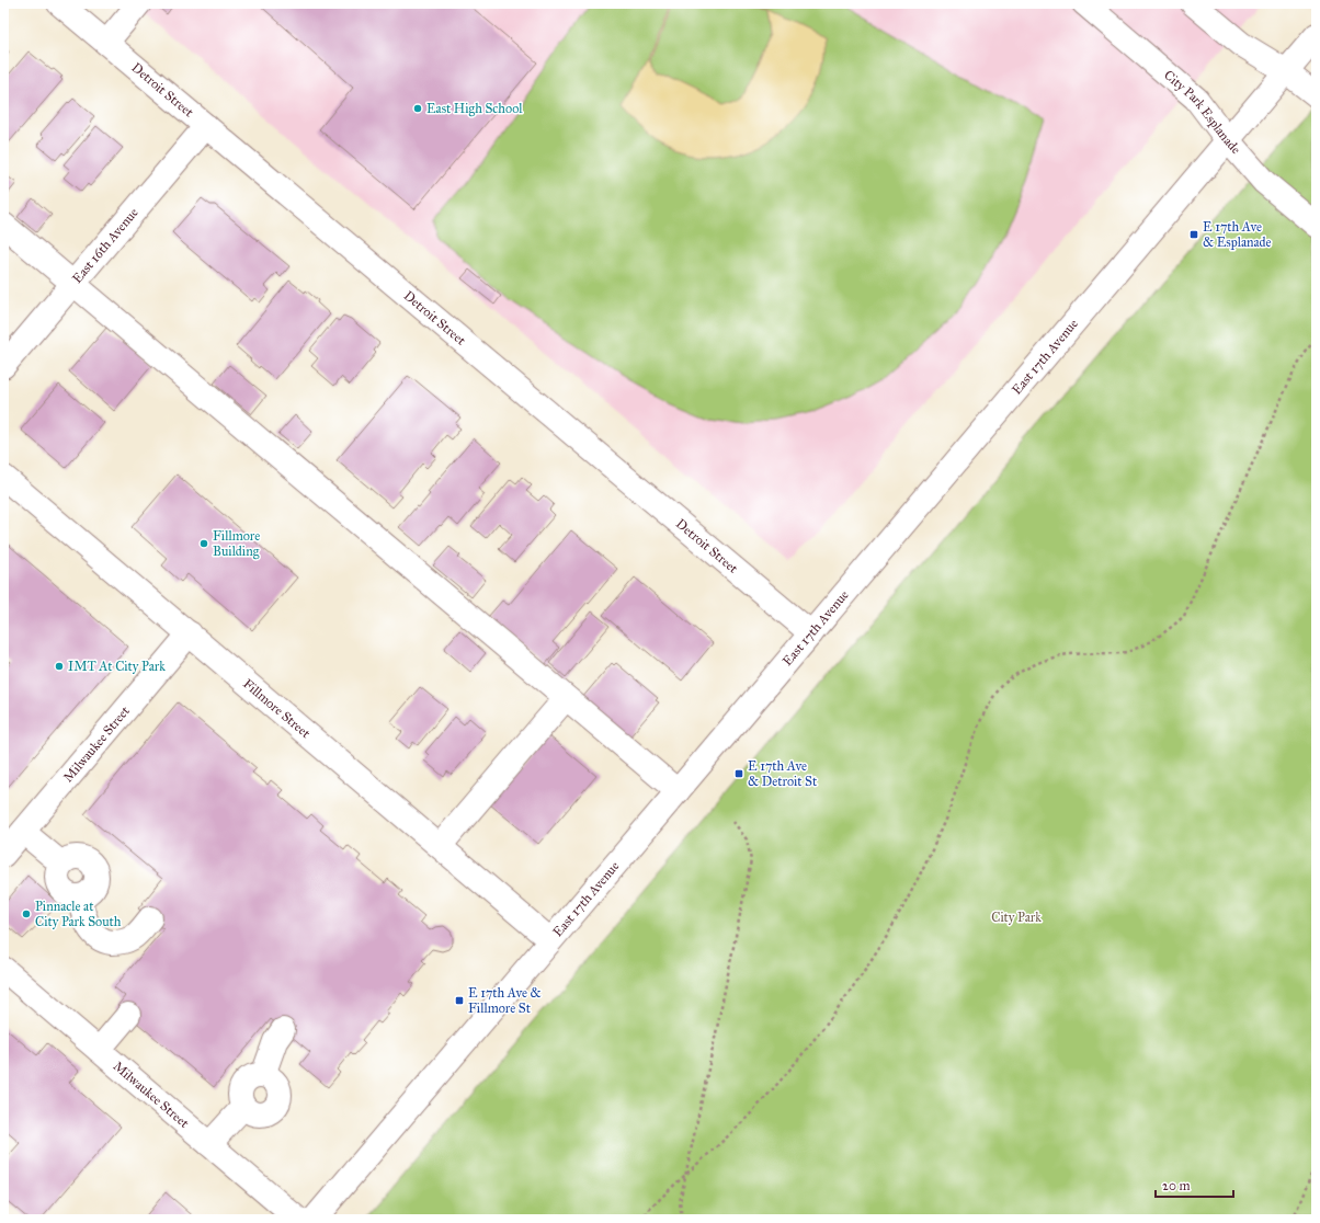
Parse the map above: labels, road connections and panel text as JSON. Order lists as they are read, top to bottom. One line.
{"streets":{"street":["Detroit Street","City Park Esplanade","East 16th Avenue","East 17th Avenue","Fillmore Street","Milwaukee Street"]},"crossings":[["Detroit Street","East 16th Avenue"],["Detroit Street","East 17th Avenue"],["City Park Esplanade","East 17th Avenue"],["East 17th Avenue","Fillmore Street"],["Fillmore Street","Milwaukee Street"]],"parks":["City Park"],"places":{"other":["East High School","Fillmore Building","IMT At City Park","Pinnacle at City Park South"],"transit":["E 17th Ave & Esplanade","E 17th Ave & Detroit St","E 17th Ave & Fillmore St"]},"scale_bar":"20 m"}
